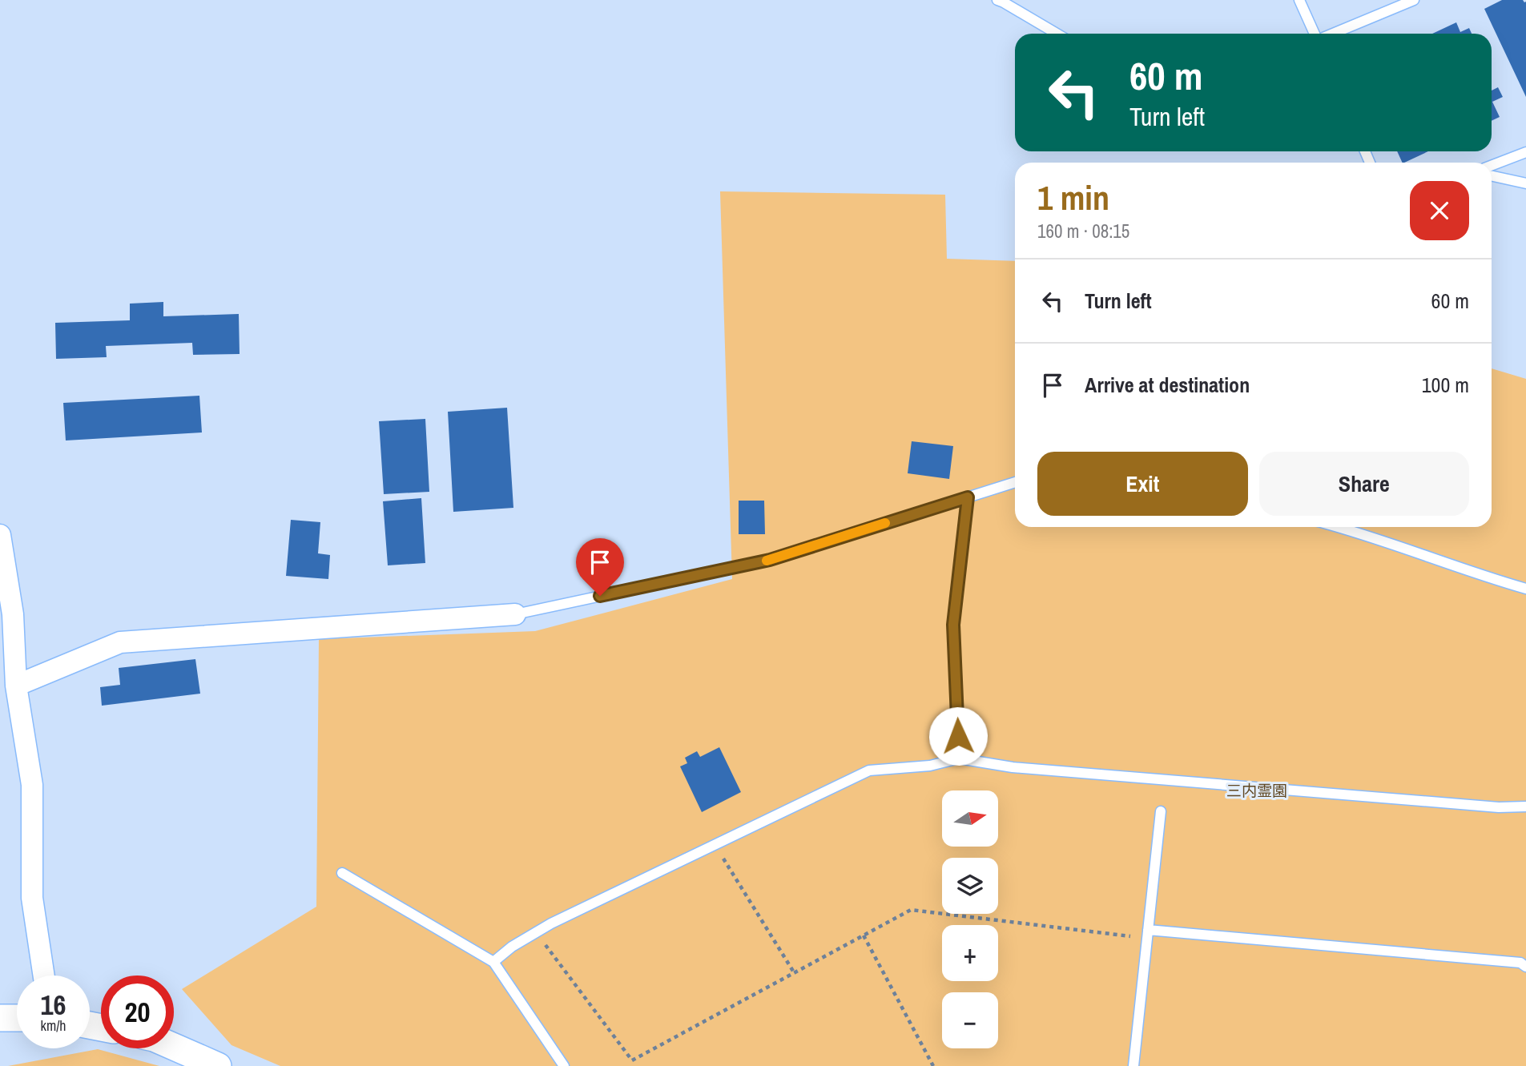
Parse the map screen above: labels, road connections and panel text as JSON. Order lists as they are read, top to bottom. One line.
{"parks":["三内霊園"],"north":"right","page":{"turn":["60 m","Turn left"],"heading":["1 min","160 m · 08:15"],"list":[{"name":"Turn left","value":"60 m"},{"name":"Arrive at destination","value":"100 m"}],"buttons":["Exit","Share"],"map_buttons":["+","−"],"speed":"16 km/h","limit":"20"}}
